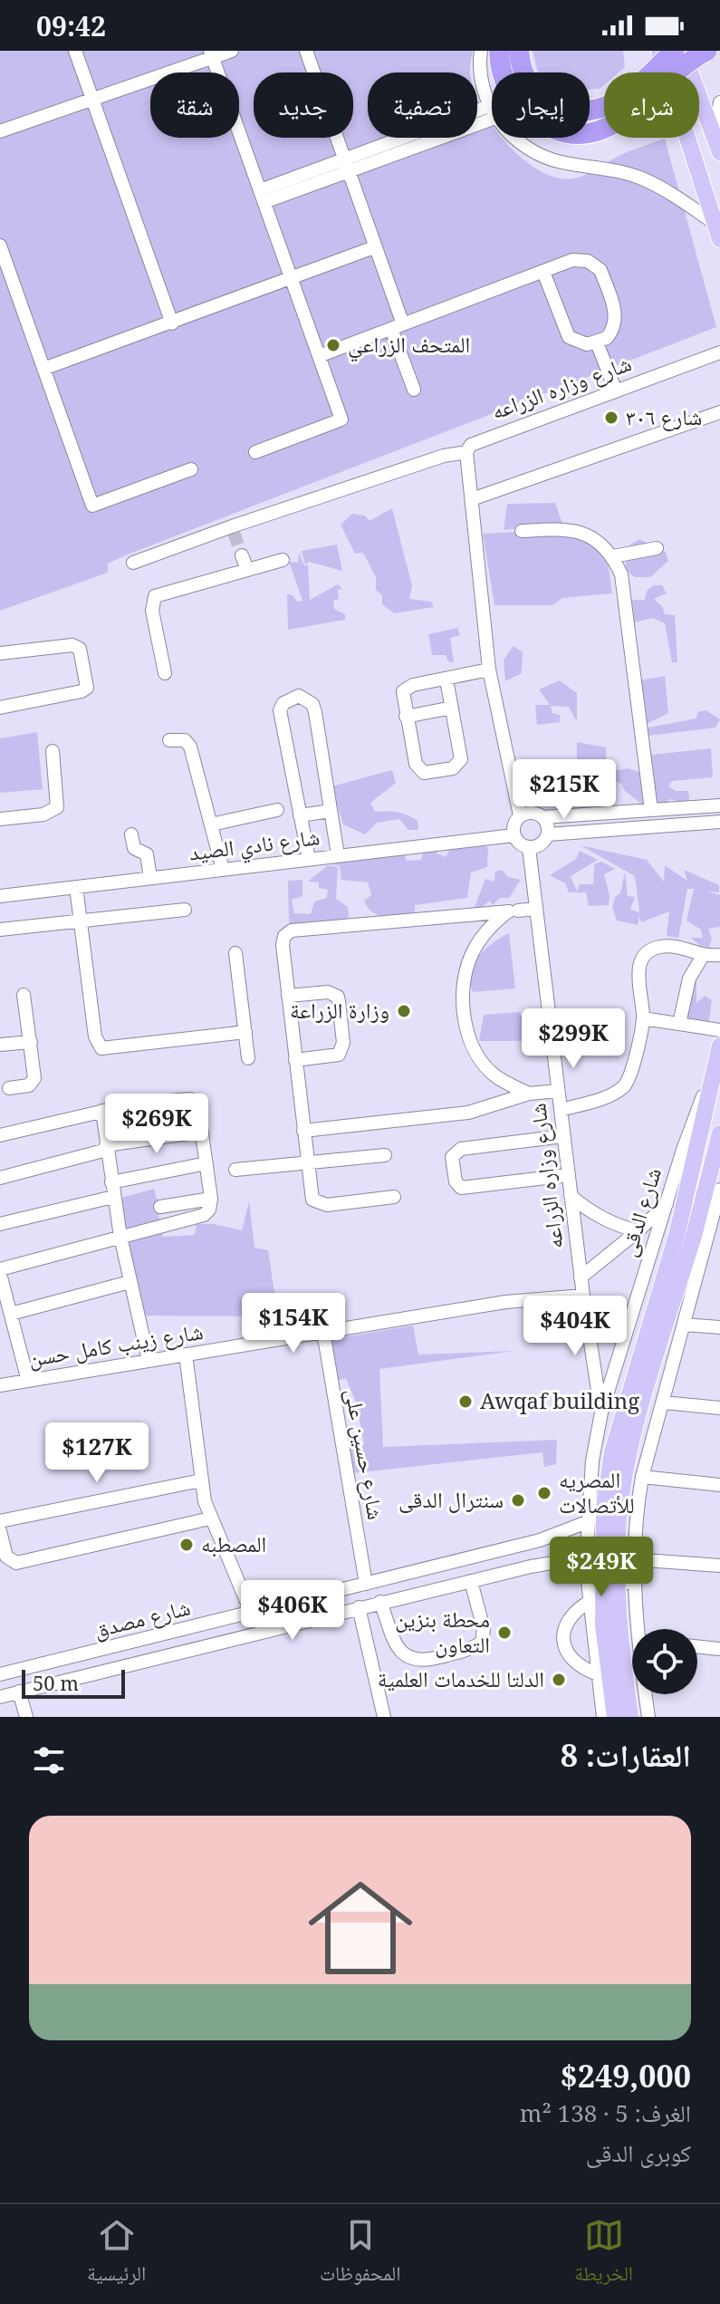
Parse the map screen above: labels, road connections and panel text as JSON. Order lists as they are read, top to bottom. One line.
{"streets":{"main road":["شارع الدقى"],"street":["شارع وزاره الزراعه","شارع نادي الصيد","شارع زينب كامل حسن","شارع حسين على","شارع مصدق"]},"crossings":[["شارع وزاره الزراعه","شارع نادي الصيد"],["شارع وزاره الزراعه","شارع الدقى"],["شارع وزاره الزراعه","شارع زينب كامل حسن"],["شارع الدقى","شارع مصدق"],["شارع زينب كامل حسن","شارع حسين على"],["شارع حسين على","شارع مصدق"]],"places":["المتحف الزراعي","شارع ٣٠٦","وزارة الزراعة","Awqaf building","المصريه للأتصالات","سنترال الدقى","المصطبه","محطة بنزين التعاون","الدلتا للخدمات العلمية"],"scale_bar":"50 m","page":{"status":"09:42","chip":["شراء","إيجار","تصفية","جديد","شقة"],"price":["$215K","$299K","$269K","$154K","$404K","$127K","$249K","$406K"],"scale":"50 m","heading":"العقارات: 8","list":[{"name":"$249,000","note":"الغرف: 5 · 138 m² · كوبرى الدقى"}],"tabs":["الخريطة","المحفوظات","الرئيسية"]}}
